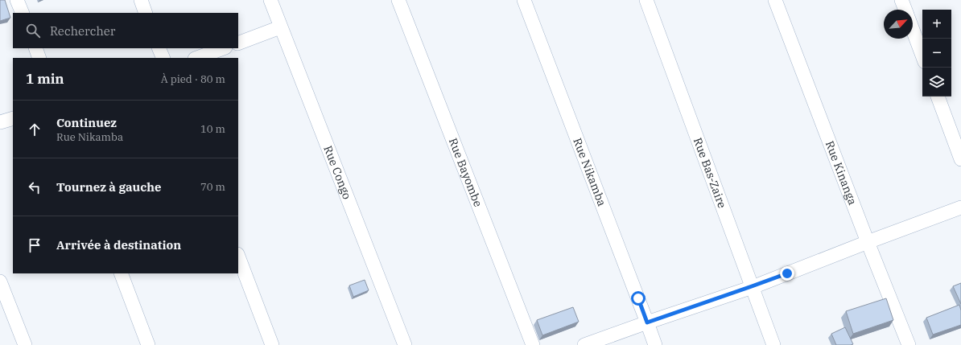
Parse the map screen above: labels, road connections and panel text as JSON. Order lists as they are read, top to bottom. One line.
{"streets":{"street":["Rue Bayombe","Rue Nikamba","Rue Bas-Zaire","Rue Congo","Rue Kinanga"]},"north":"top right","page":{"map_buttons":["+","−"],"search":"Rechercher","heading":["1 min","À pied · 80 m"],"list":[["Continuez","Rue Nikamba","10 m"],["Tournez à gauche","70 m"],"Arrivée à destination"]}}
